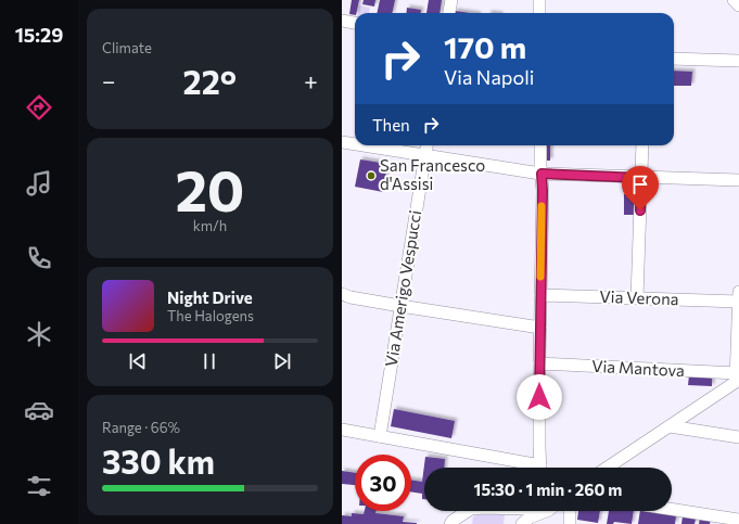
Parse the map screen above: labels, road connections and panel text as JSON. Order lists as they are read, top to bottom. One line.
{"streets":{"street":["Via Amerigo Vespucci","Via Verona","Via Mantova"]},"places":["San Francesco d'Assisi"],"page":{"tabs":"15:29","tile":["Climate",["20","km/h"],["Range · 66%","330 km"]],"turn":["170 m","Via Napoli"],"heat":["−","22°","+"],"then":"Then","song":["Night Drive","The Halogens"],"limit":"30","trip":"15:30 · 1 min · 260 m"}}
